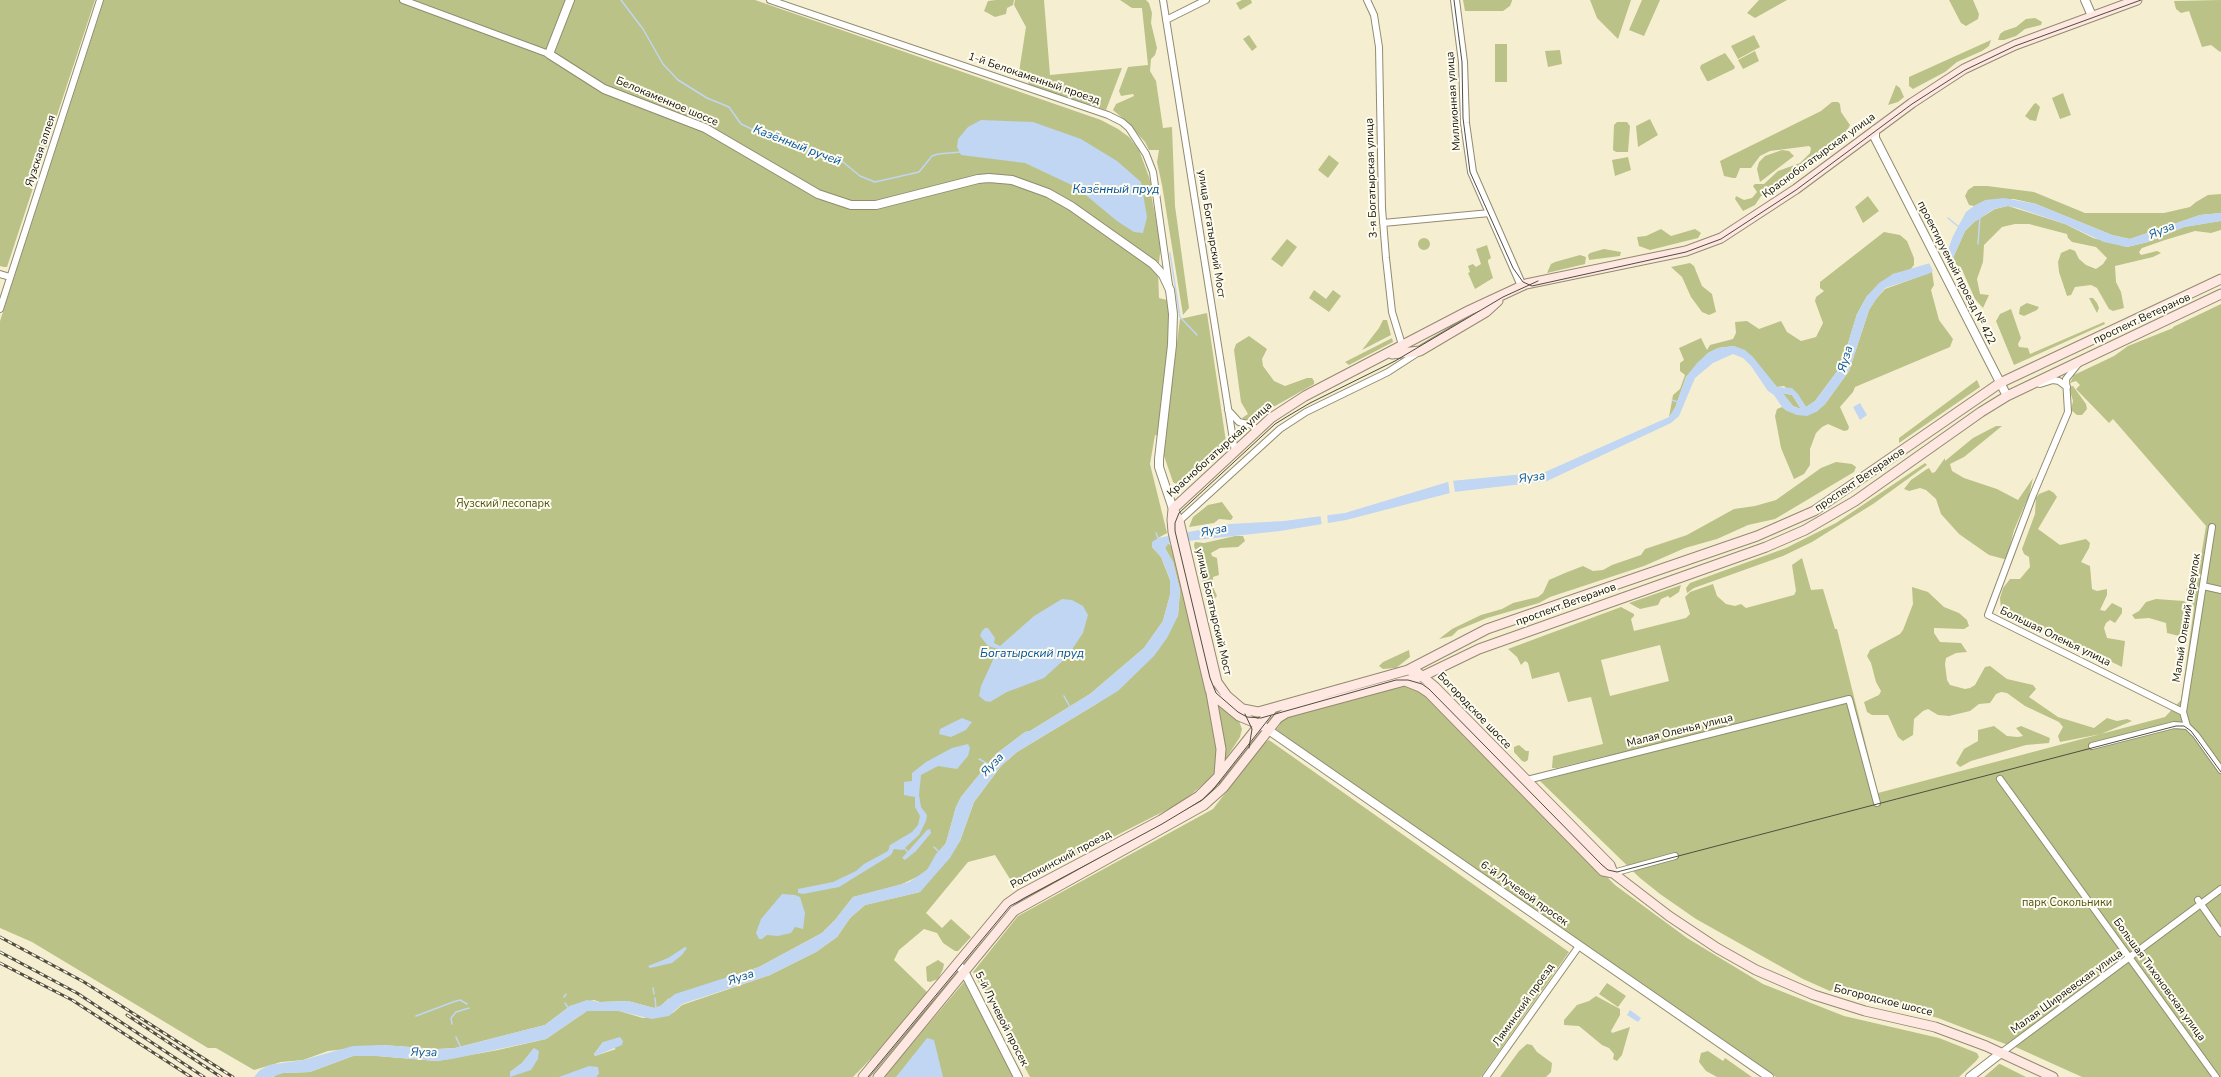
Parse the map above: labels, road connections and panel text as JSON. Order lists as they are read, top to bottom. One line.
{"streets":{"main road":["Краснобогатырская улица","улица Богатырский Мост","проспект Ветеранов","Богородское шоссе","Ростокинский проезд"],"street":["1-й Белокаменный проезд","Миллионная улица","Белокаменное шоссе","Яузская аллея","3-я Богатырская улица","проектируемый проезд № 422","Малый Олений переулок","Большая Оленья улица","Малая Оленья улица","6-й Лучевой просек","Большая Тихоновская улица","Малая Ширяевская улица","Ляминский проезд","5-й Лучевой просек"]},"crossings":[["1-й Белокаменный проезд","Белокаменное шоссе"],["1-й Белокаменный проезд","улица Богатырский Мост"],["Миллионная улица","Краснобогатырская улица"],["Белокаменное шоссе","улица Богатырский Мост"],["Краснобогатырская улица","3-я Богатырская улица"],["Краснобогатырская улица","улица Богатырский Мост"],["Краснобогатырская улица","проектируемый проезд № 422"],["улица Богатырский Мост","Ростокинский проезд"],["проектируемый проезд № 422","проспект Ветеранов"],["проспект Ветеранов","Богородское шоссе"],["Малый Олений переулок","Большая Оленья улица"],["Богородское шоссе","Малая Оленья улица"],["Богородское шоссе","Малая Ширяевская улица"],["Ростокинский проезд","6-й Лучевой просек"],["Ростокинский проезд","5-й Лучевой просек"],["6-й Лучевой просек","Ляминский проезд"],["Большая Тихоновская улица","Малая Ширяевская улица"]],"water":["Казённый ручей","Казённый пруд","Яуза","Богатырский пруд"],"parks":["Яузский лесопарк","парк Сокольники"]}
